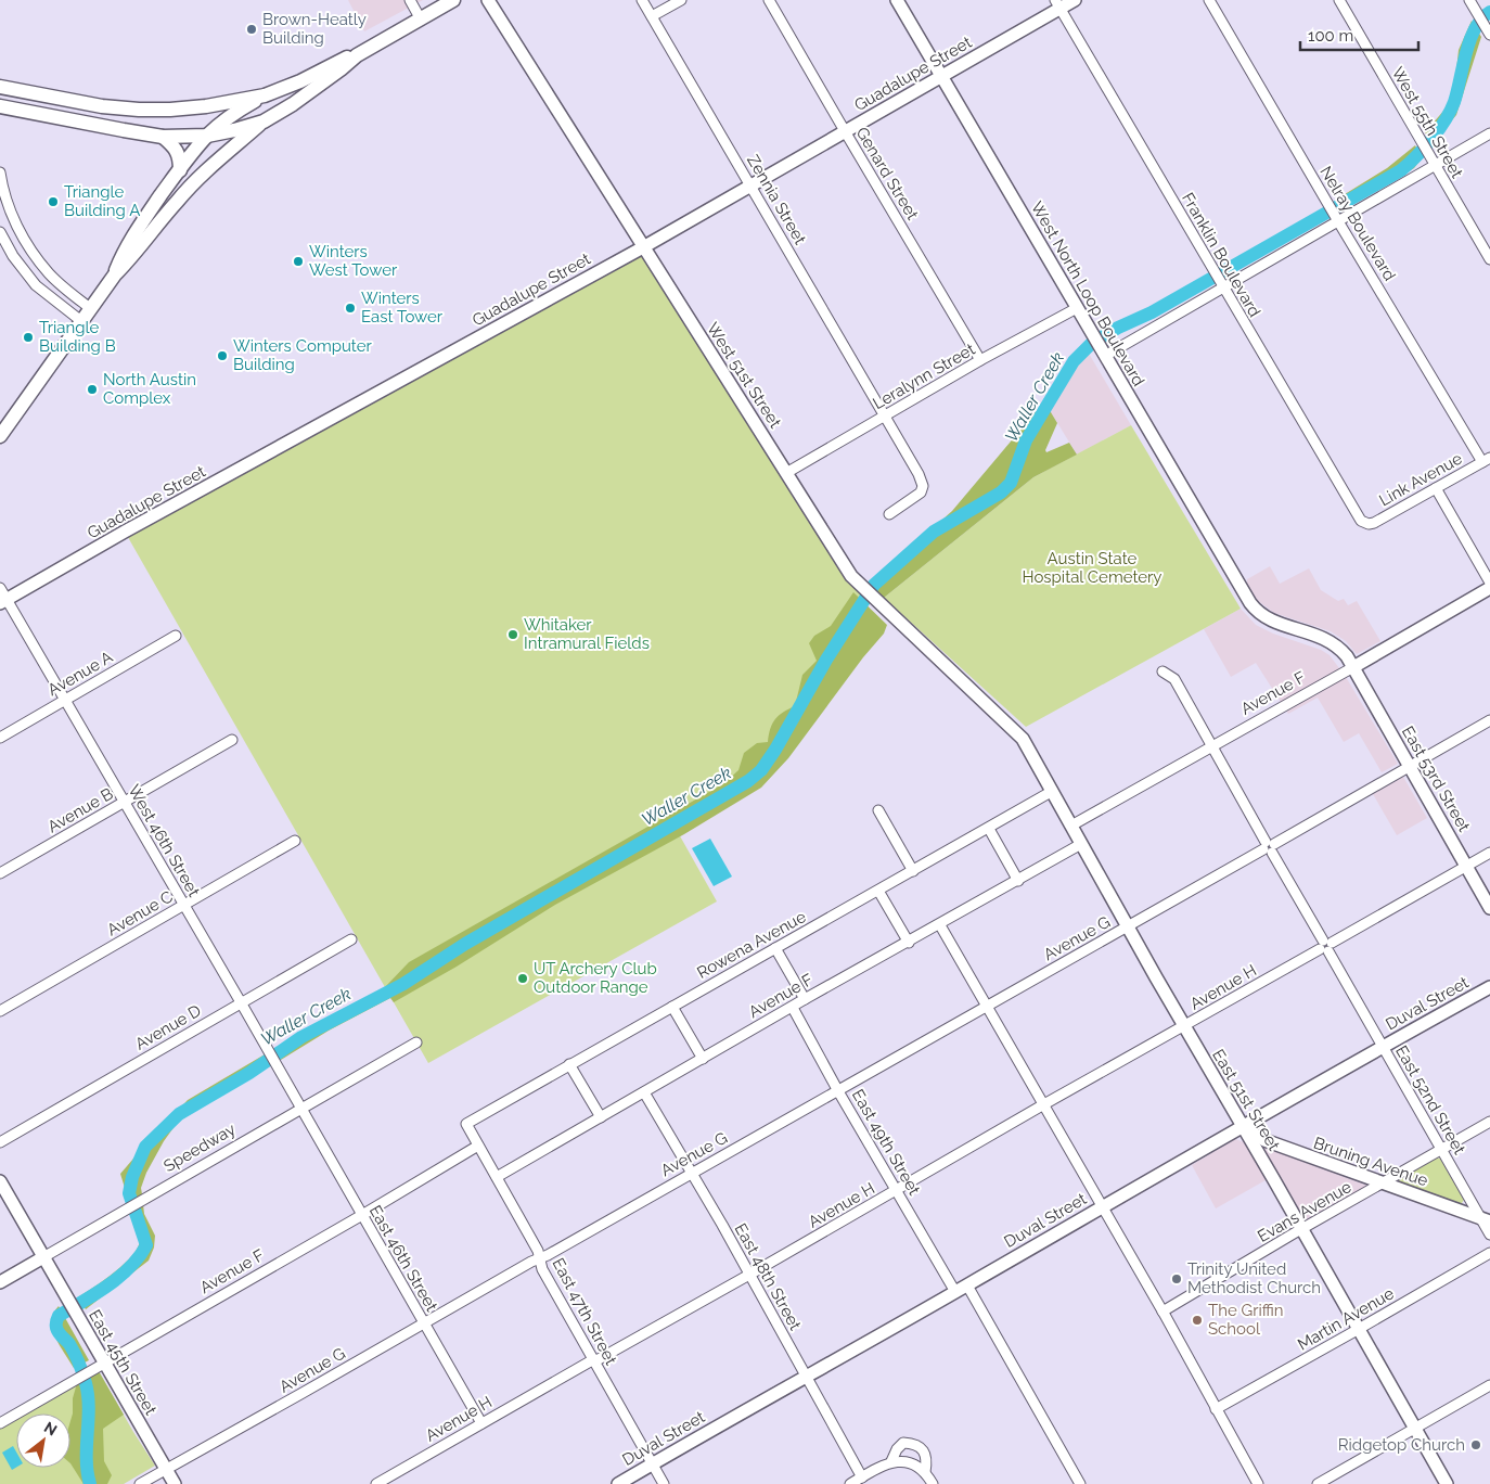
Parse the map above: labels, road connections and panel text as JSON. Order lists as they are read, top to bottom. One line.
{"streets":{"street":["Guadalupe Street","West 55th Street","Genard Street","Zennia Street","Nelray Boulevard","Franklin Boulevard","West North Loop Boulevard","West 51st Street","Leralynn Street","Link Avenue","Avenue A","Avenue F","East 53rd Street","Avenue B","West 46th Street","Avenue C","Avenue G","Rowena Avenue","Avenue H","Duval Street","Avenue D","East 51st Street","East 52nd Street","East 49th Street","Speedway","Bruning Avenue","Evans Avenue","East 46th Street","East 48th Street","East 47th Street","Martin Avenue","East 45th Street"]},"crossings":[["Guadalupe Street","Genard Street"],["Guadalupe Street","Zennia Street"],["Guadalupe Street","Franklin Boulevard"],["Guadalupe Street","West North Loop Boulevard"],["Guadalupe Street","West 51st Street"],["Guadalupe Street","West 46th Street"],["Genard Street","Leralynn Street"],["Zennia Street","Leralynn Street"],["Nelray Boulevard","Link Avenue"],["Franklin Boulevard","Link Avenue"],["West North Loop Boulevard","Leralynn Street"],["West North Loop Boulevard","East 53rd Street"],["West 51st Street","Leralynn Street"],["West 51st Street","East 51st Street"],["Avenue A","West 46th Street"],["Avenue F","East 53rd Street"],["Avenue F","East 51st Street"],["Avenue F","East 52nd Street"],["Avenue F","East 49th Street"],["Avenue F","East 46th Street"],["Avenue F","East 48th Street"],["Avenue F","East 47th Street"],["Avenue F","East 45th Street"],["East 53rd Street","Avenue G"],["East 53rd Street","Avenue H"],["Avenue B","West 46th Street"],["West 46th Street","Avenue C"],["West 46th Street","Avenue D"],["West 46th Street","Speedway"],["West 46th Street","East 46th Street"],["Avenue G","East 51st Street"],["Avenue G","East 52nd Street"],["Avenue G","East 49th Street"],["Avenue G","East 46th Street"],["Avenue G","East 48th Street"],["Avenue G","East 47th Street"],["Avenue G","East 45th Street"],["Rowena Avenue","East 51st Street"],["Rowena Avenue","East 47th Street"],["Avenue H","East 51st Street"],["Avenue H","East 52nd Street"],["Avenue H","East 49th Street"],["Avenue H","East 46th Street"],["Avenue H","East 48th Street"],["Avenue H","East 47th Street"],["Duval Street","East 51st Street"],["Duval Street","East 52nd Street"],["Duval Street","East 49th Street"],["Duval Street","Bruning Avenue"],["Duval Street","East 48th Street"],["Duval Street","East 47th Street"],["East 51st Street","Bruning Avenue"],["East 51st Street","Evans Avenue"],["East 51st Street","Martin Avenue"],["East 52nd Street","Bruning Avenue"],["East 52nd Street","Evans Avenue"],["Speedway","East 46th Street"],["Speedway","East 45th Street"],["Bruning Avenue","Evans Avenue"]],"water":["Waller Creek"],"parks":["Austin State Hospital Cemetery"],"places":["Brown-Heatly Building","Triangle Building A","Winters West Tower","Winters East Tower","Triangle Building B","Winters Computer Building","North Austin Complex","Whitaker Intramural Fields","UT Archery Club Outdoor Range","Trinity United Methodist Church","The Griffin School","Ridgetop Church"],"scale_bar":"100 m","north":"top right"}
